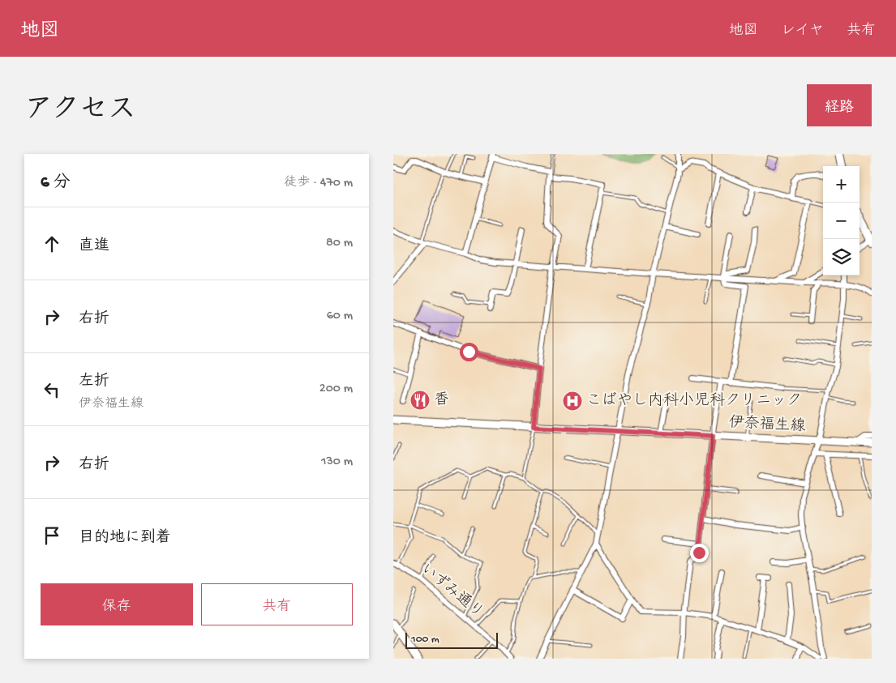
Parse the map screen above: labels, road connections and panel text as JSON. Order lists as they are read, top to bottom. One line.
{"streets":{"main road":["伊奈福生線"],"street":["いずみ通り"]},"places":{"restaurant":["香"],"hospital":["こばやし内科小児科クリニック"]},"scale_bar":"100 m","page":{"header":"地図","nav":["地図","レイヤ","共有"],"title":"アクセス","buttons":["経路",["保存","共有"]],"heading":["6 分","徒歩 · 470 m"],"map_buttons":["+","−"],"list":[["直進","80 m"],["右折","60 m"],["左折","伊奈福生線","200 m"],["右折","130 m"],"目的地に到着"],"scale":"100 m"}}
